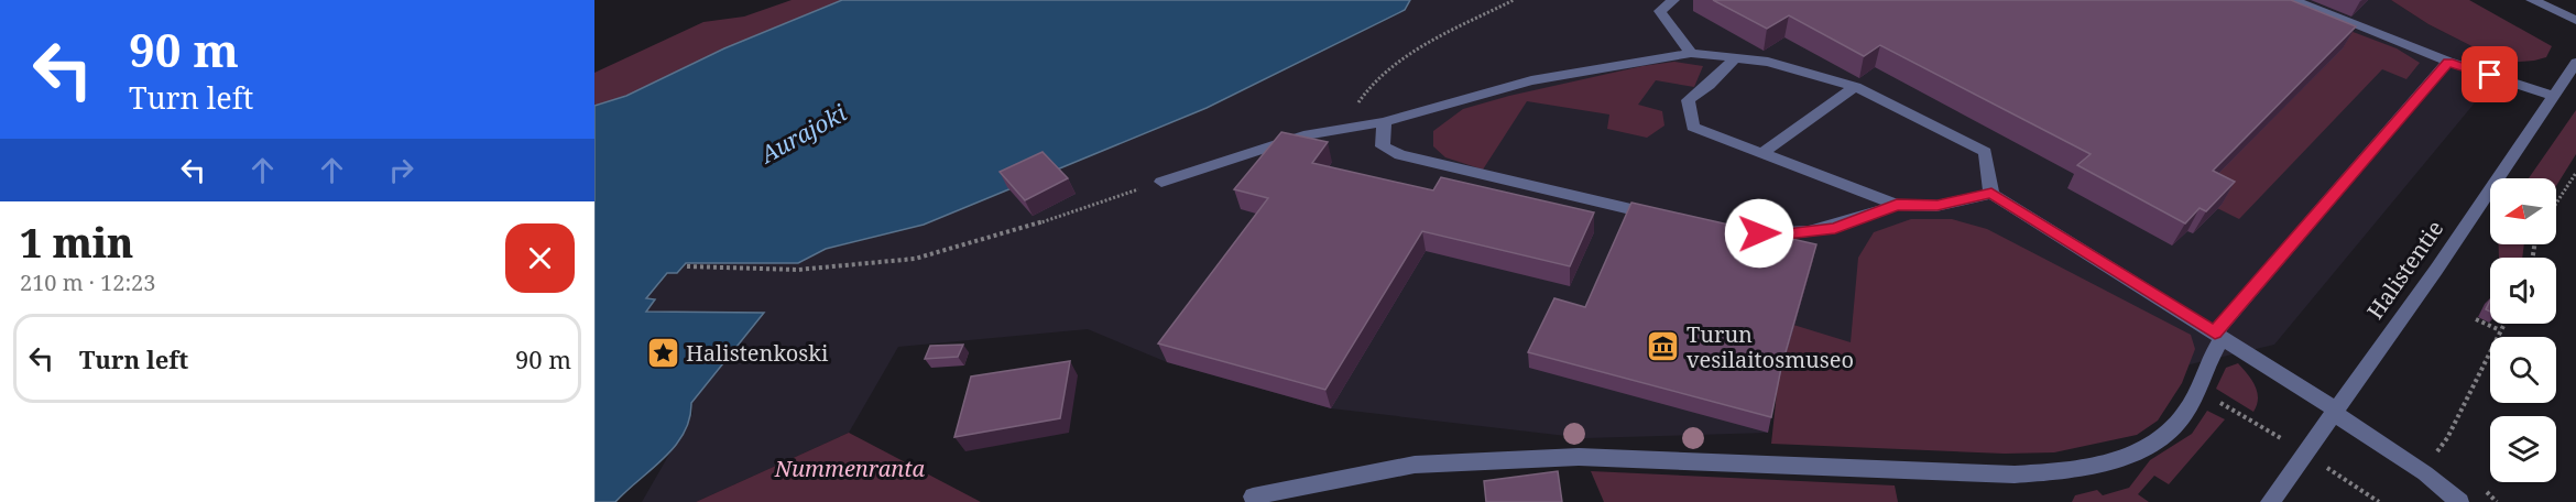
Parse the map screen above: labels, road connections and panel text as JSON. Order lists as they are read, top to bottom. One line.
{"streets":{"street":["Halistentie"]},"water":["Aurajoki"],"parks":["Nummenranta"],"places":{"museum":["Turun vesilaitosmuseo"],"place":["Halistenkoski"]},"north":"left","page":{"turn":["90 m","Turn left"],"heading":["1 min","210 m · 12:23"],"list":[{"name":"Turn left","value":"90 m"}]}}
